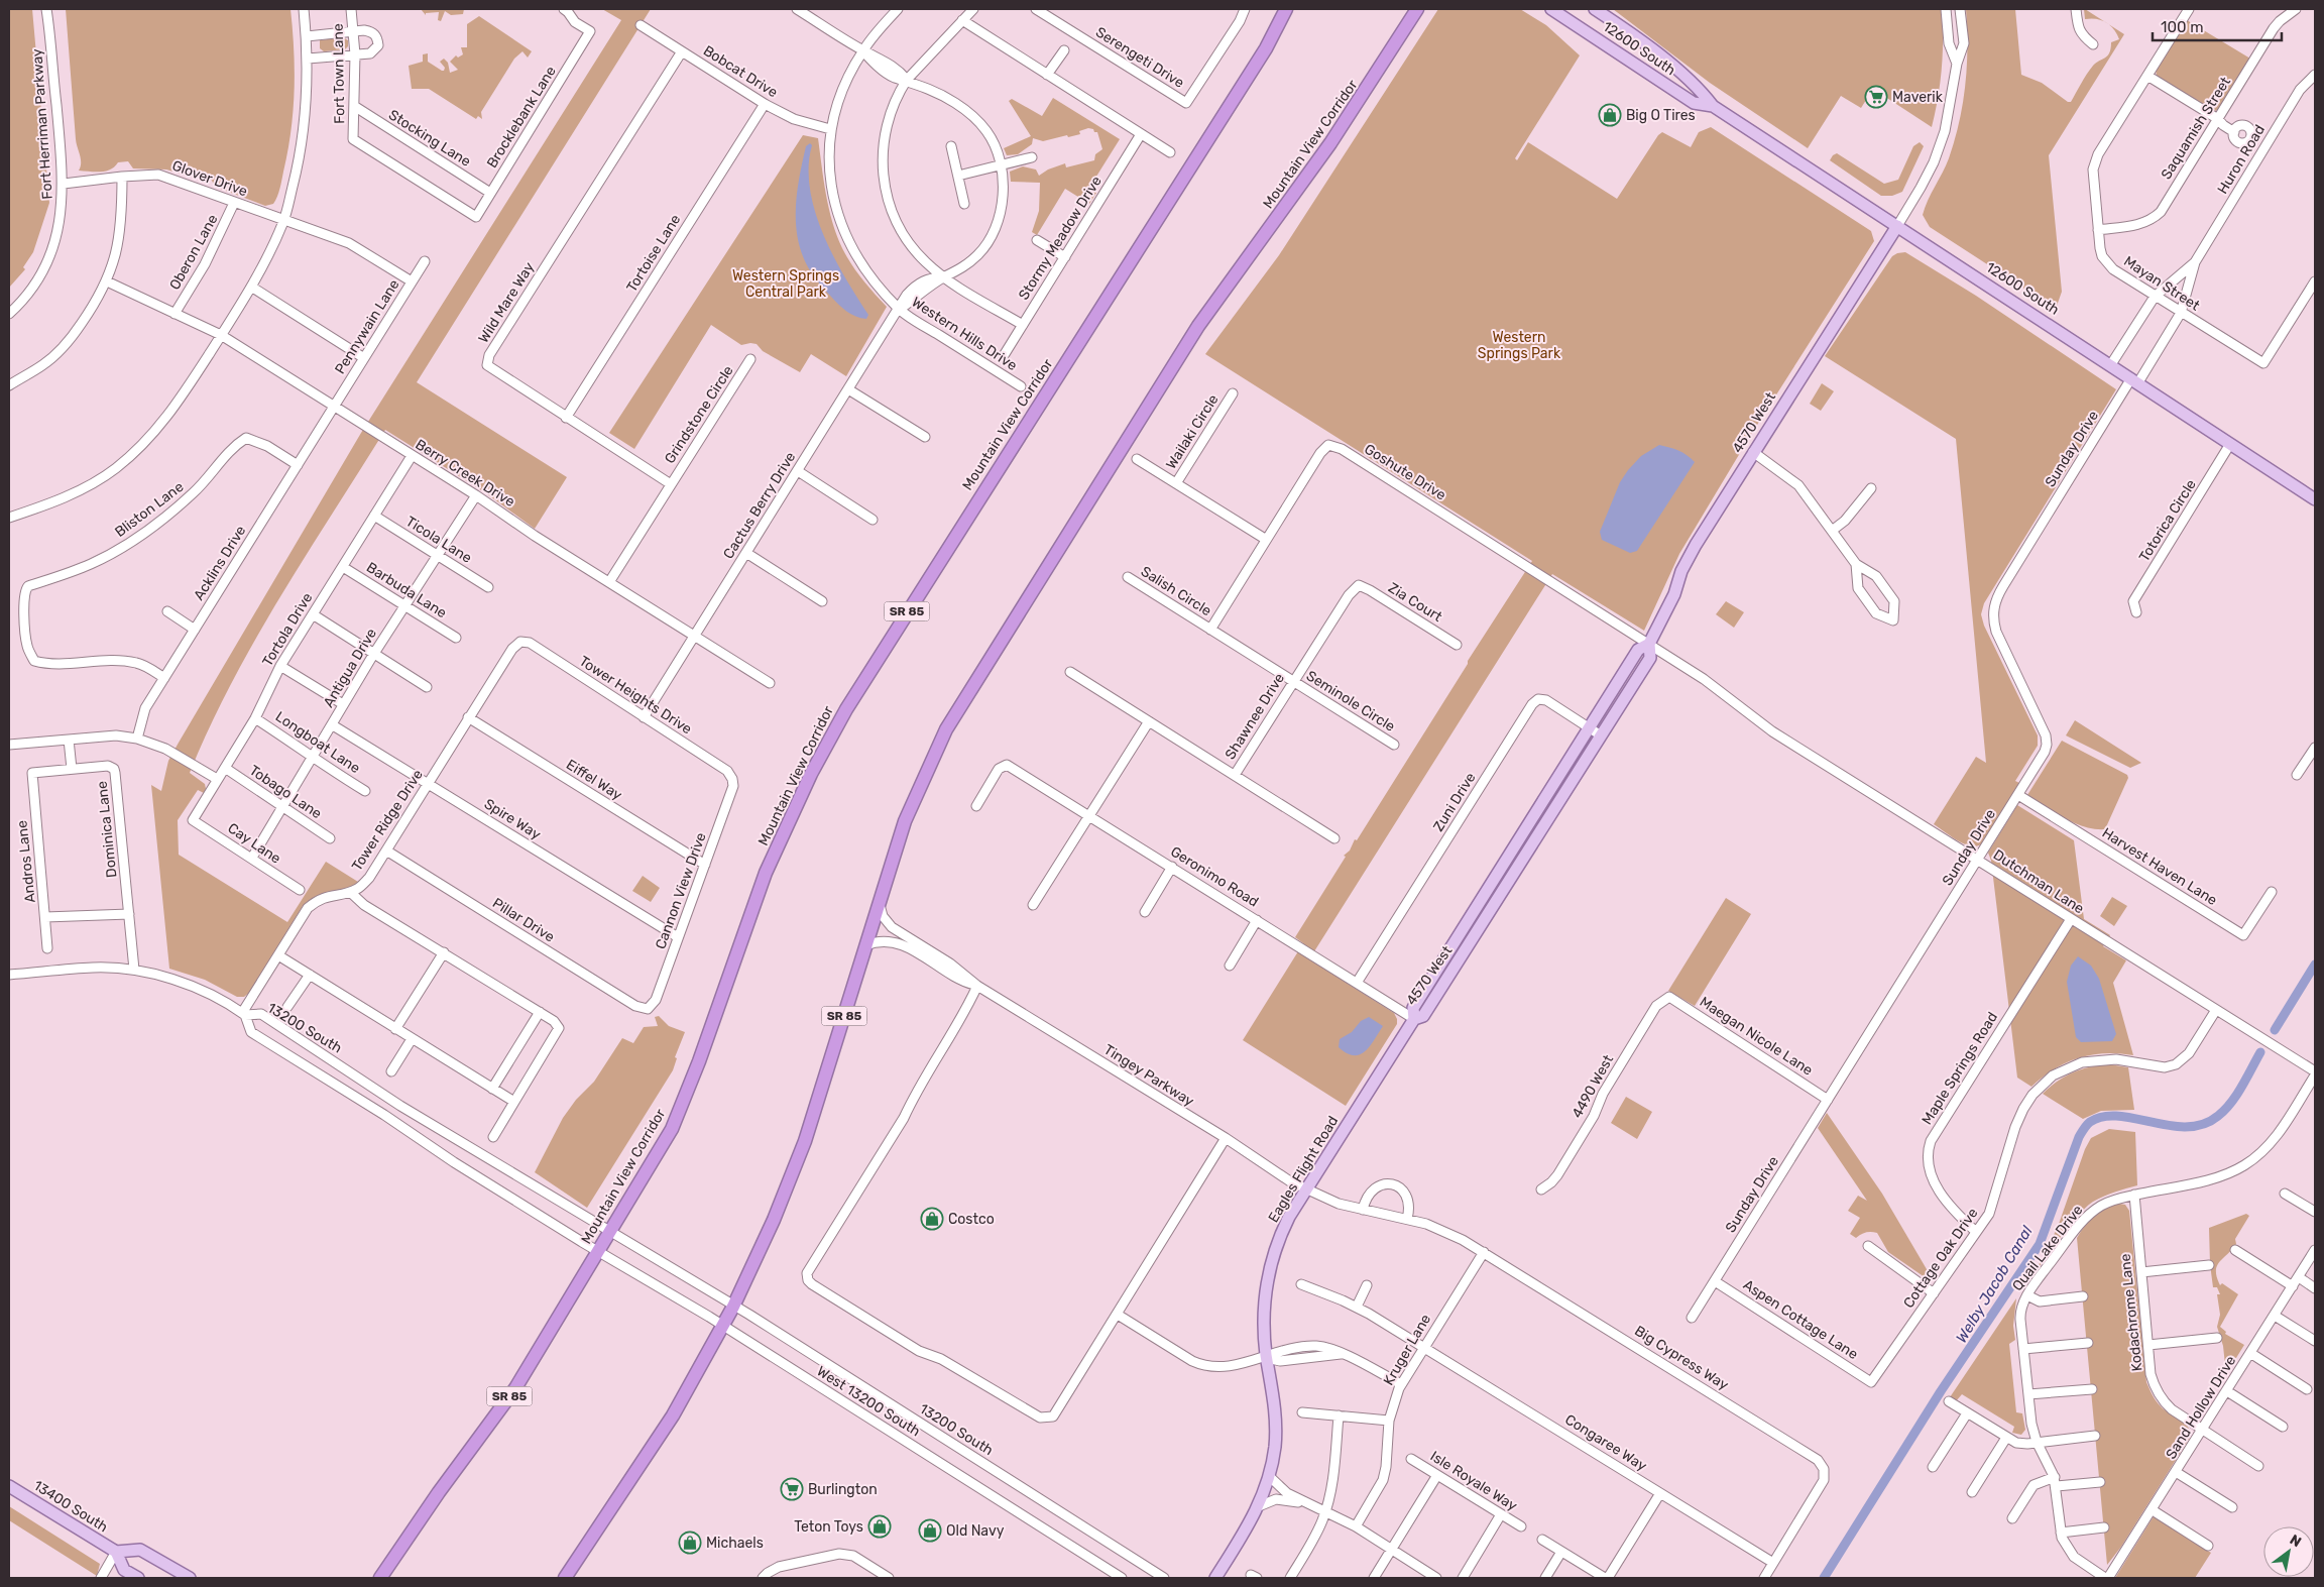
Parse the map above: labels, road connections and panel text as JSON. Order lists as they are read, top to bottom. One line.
{"streets":{"highway":["Mountain View Corridor","SR 85"],"main road":["12600 South","4570 West","Eagles Flight Road","13400 South"],"street":["Serengeti Drive","Bobcat Drive","Fort Town Lane","Brocklebank Lane","Fort Herriman Parkway","Saquamish Street","Stocking Lane","Huron Road","Glover Drive","Stormy Meadow Drive","Oberon Lane","Tortoise Lane","Mayan Street","Wild Mare Way","Pennywain Lane","Western Hills Drive","Grindstone Circle","Wailaki Circle","Sunday Drive","Goshute Drive","Berry Creek Drive","Cactus Berry Drive","Bliston Lane","Totorica Circle","Ticola Lane","Acklins Drive","Barbuda Lane","Salish Circle","Zia Court","Tortola Drive","Antigua Drive","Tower Heights Drive","Seminole Circle","Shawnee Drive","Longboat Lane","Eiffel Way","Tobago Lane","Zuni Drive","Spire Way","Tower Ridge Drive","Dominica Lane","Cay Lane","Andros Lane","Harvest Haven Lane","Geronimo Road","Dutchman Lane","Cannon View Drive","Pillar Drive","13200 South","Maegan Nicole Lane","Maple Springs Road","Tingey Parkway","4490 West","Quail Lake Drive","Cottage Oak Drive","Kodachrome Lane","Aspen Cottage Lane","Kruger Lane","Big Cypress Way","West 13200 South","Sand Hollow Drive","Congaree Way","Isle Royale Way"]},"crossings":[["12600 South","Huron Road"],["12600 South","4570 West"],["12600 South","Sunday Drive"],["12600 South","Totorica Circle"],["Bobcat Drive","Tortoise Lane"],["Bobcat Drive","Wild Mare Way"],["Bobcat Drive","Western Hills Drive"],["Fort Town Lane","Brocklebank Lane"],["Fort Town Lane","Stocking Lane"],["Brocklebank Lane","Stocking Lane"],["Fort Herriman Parkway","Glover Drive"],["Saquamish Street","Mayan Street"],["Mountain View Corridor","13200 South"],["Mountain View Corridor","Tingey Parkway"],["Mountain View Corridor","West 13200 South"],["Huron Road","Mayan Street"],["Huron Road","Sunday Drive"],["Glover Drive","Oberon Lane"],["Glover Drive","Pennywain Lane"],["Oberon Lane","Berry Creek Drive"],["Tortoise Lane","Wild Mare Way"],["Wild Mare Way","Grindstone Circle"],["Pennywain Lane","Berry Creek Drive"],["Pennywain Lane","Acklins Drive"],["Western Hills Drive","Cactus Berry Drive"],["4570 West","Goshute Drive"],["4570 West","Zuni Drive"],["4570 West","Geronimo Road"],["4570 West","Dutchman Lane"],["4570 West","Eagles Flight Road"],["Sunday Drive","Harvest Haven Lane"],["Sunday Drive","Dutchman Lane"],["Sunday Drive","Maegan Nicole Lane"],["Sunday Drive","Aspen Cottage Lane"],["Goshute Drive","Salish Circle"],["Goshute Drive","Dutchman Lane"],["Berry Creek Drive","Cactus Berry Drive"],["Berry Creek Drive","Acklins Drive"],["Berry Creek Drive","Tortola Drive"],["Berry Creek Drive","Antigua Drive"],["Cactus Berry Drive","Tower Heights Drive"],["Bliston Lane","Acklins Drive"],["Ticola Lane","Tortola Drive"],["Ticola Lane","Antigua Drive"],["Barbuda Lane","Tortola Drive"],["Barbuda Lane","Antigua Drive"],["Salish Circle","Seminole Circle"],["Salish Circle","Shawnee Drive"],["Zia Court","Shawnee Drive"],["Tortola Drive","Longboat Lane"],["Tortola Drive","Tobago Lane"],["Tortola Drive","Cay Lane"],["Antigua Drive","Longboat Lane"],["Antigua Drive","Tobago Lane"],["Antigua Drive","Spire Way"],["Antigua Drive","Cay Lane"],["Tower Heights Drive","Tower Ridge Drive"],["Tower Heights Drive","Cannon View Drive"],["Seminole Circle","Shawnee Drive"],["Eiffel Way","Tower Ridge Drive"],["Eiffel Way","Cannon View Drive"],["Zuni Drive","Geronimo Road"],["Spire Way","Tower Ridge Drive"],["Spire Way","Cannon View Drive"],["Tower Ridge Drive","Pillar Drive"],["Tower Ridge Drive","13200 South"],["Dominica Lane","Andros Lane"],["Geronimo Road","Eagles Flight Road"],["Dutchman Lane","Maple Springs Road"],["Dutchman Lane","Quail Lake Drive"],["Dutchman Lane","Cottage Oak Drive"],["Cannon View Drive","Pillar Drive"],["13200 South","West 13200 South"],["Maegan Nicole Lane","4490 West"],["Maple Springs Road","Cottage Oak Drive"],["Tingey Parkway","Eagles Flight Road"],["Tingey Parkway","Big Cypress Way"],["Eagles Flight Road","Big Cypress Way"],["Quail Lake Drive","Kodachrome Lane"],["Quail Lake Drive","Sand Hollow Drive"],["Cottage Oak Drive","Aspen Cottage Lane"],["Kodachrome Lane","Sand Hollow Drive"],["Kruger Lane","Big Cypress Way"],["Kruger Lane","Congaree Way"],["Big Cypress Way","Congaree Way"]],"water":["Welby Jacob Canal"],"parks":["Western Springs Central Park","Western Springs Park"],"places":{"supermarket":["Maverik","Burlington"],"shop":["Big O Tires","Costco","Teton Toys","Old Navy","Michaels"]},"scale_bar":"100 m","north":"top right"}
